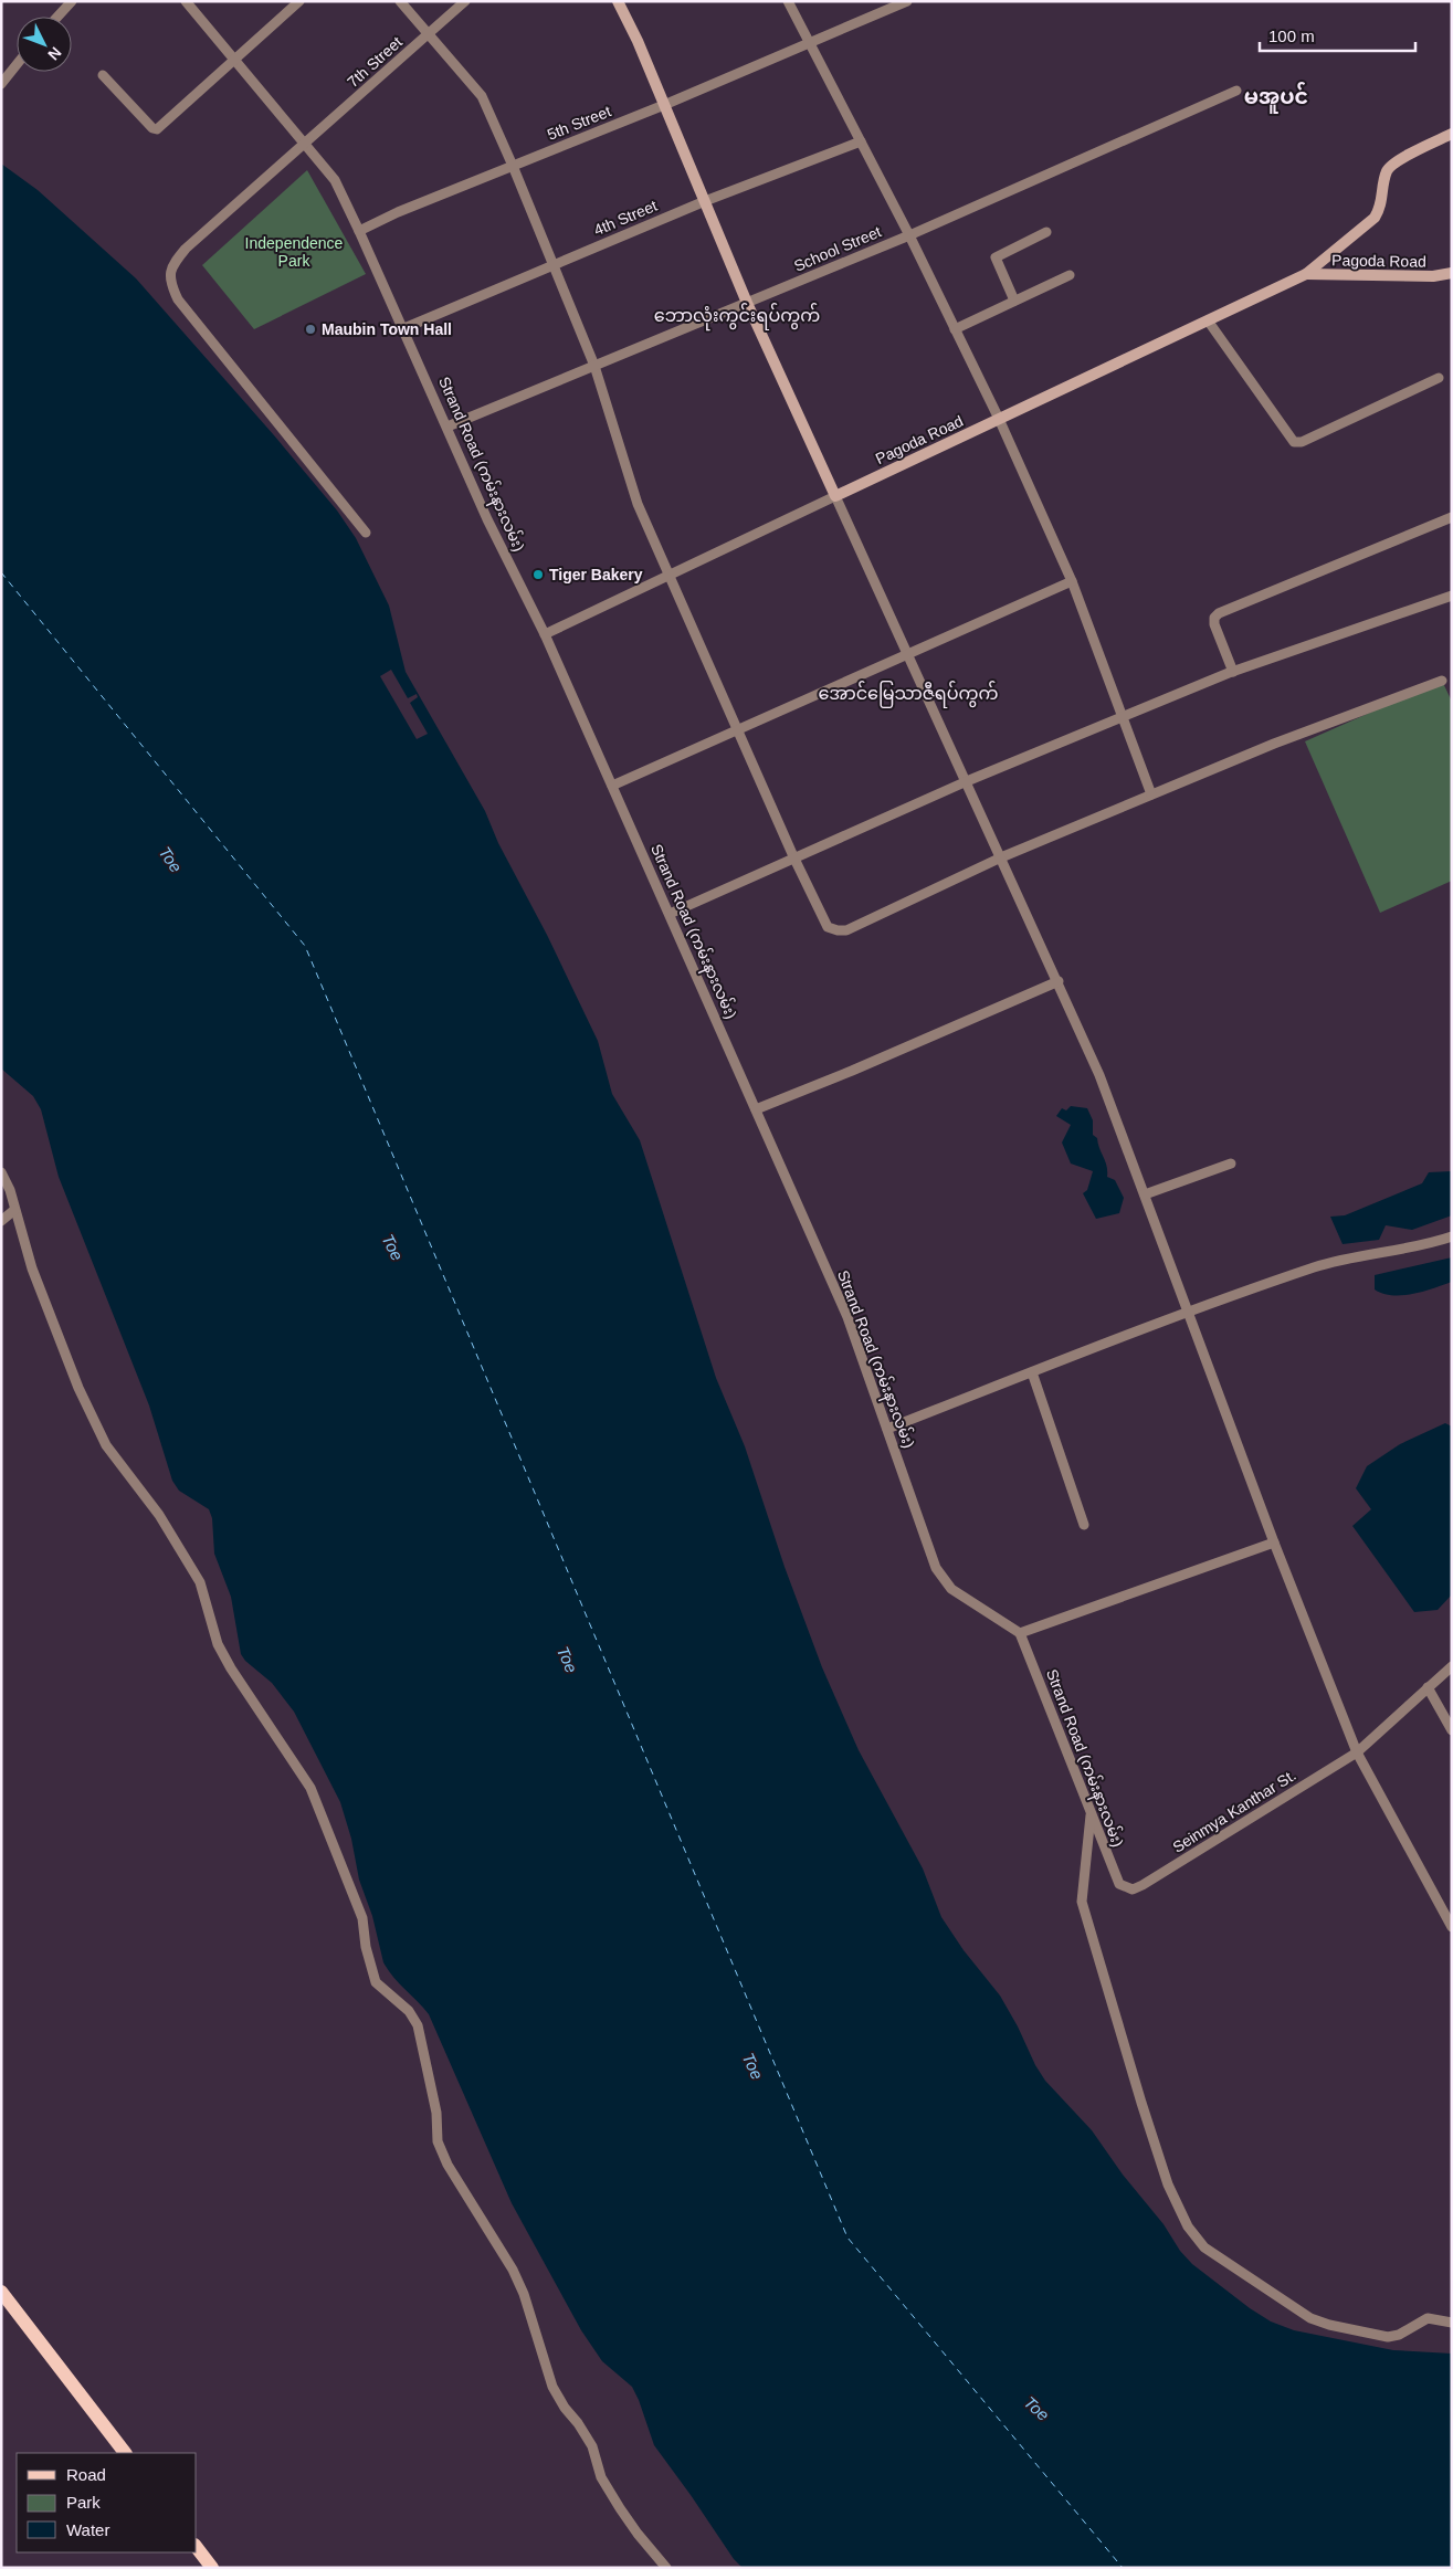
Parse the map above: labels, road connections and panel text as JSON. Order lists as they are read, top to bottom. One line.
{"streets":{"main road":["Pagoda Road"],"street":["7th Street","5th Street","4th Street","School Street","Strand Road (ကမ်းနားလမ်း)","Seinmya Kanthar St."]},"crossings":[["7th Street","Strand Road (ကမ်းနားလမ်း)"],["5th Street","Strand Road (ကမ်းနားလမ်း)"],["4th Street","Strand Road (ကမ်းနားလမ်း)"],["School Street","Strand Road (ကမ်းနားလမ်း)"],["Pagoda Road","Strand Road (ကမ်းနားလမ်း)"],["Strand Road (ကမ်းနားလမ်း)","Seinmya Kanthar St."]],"districts":["မအူပင်","ဘောလုံးကွင်းရပ်ကွက်","အောင်မြေသာဇီရပ်ကွက်"],"water":["Toe"],"parks":["Independence Park"],"places":["Maubin Town Hall","Tiger Bakery"],"legend":["Road","Park","Water"],"scale_bar":"100 m","north":"bottom right"}
